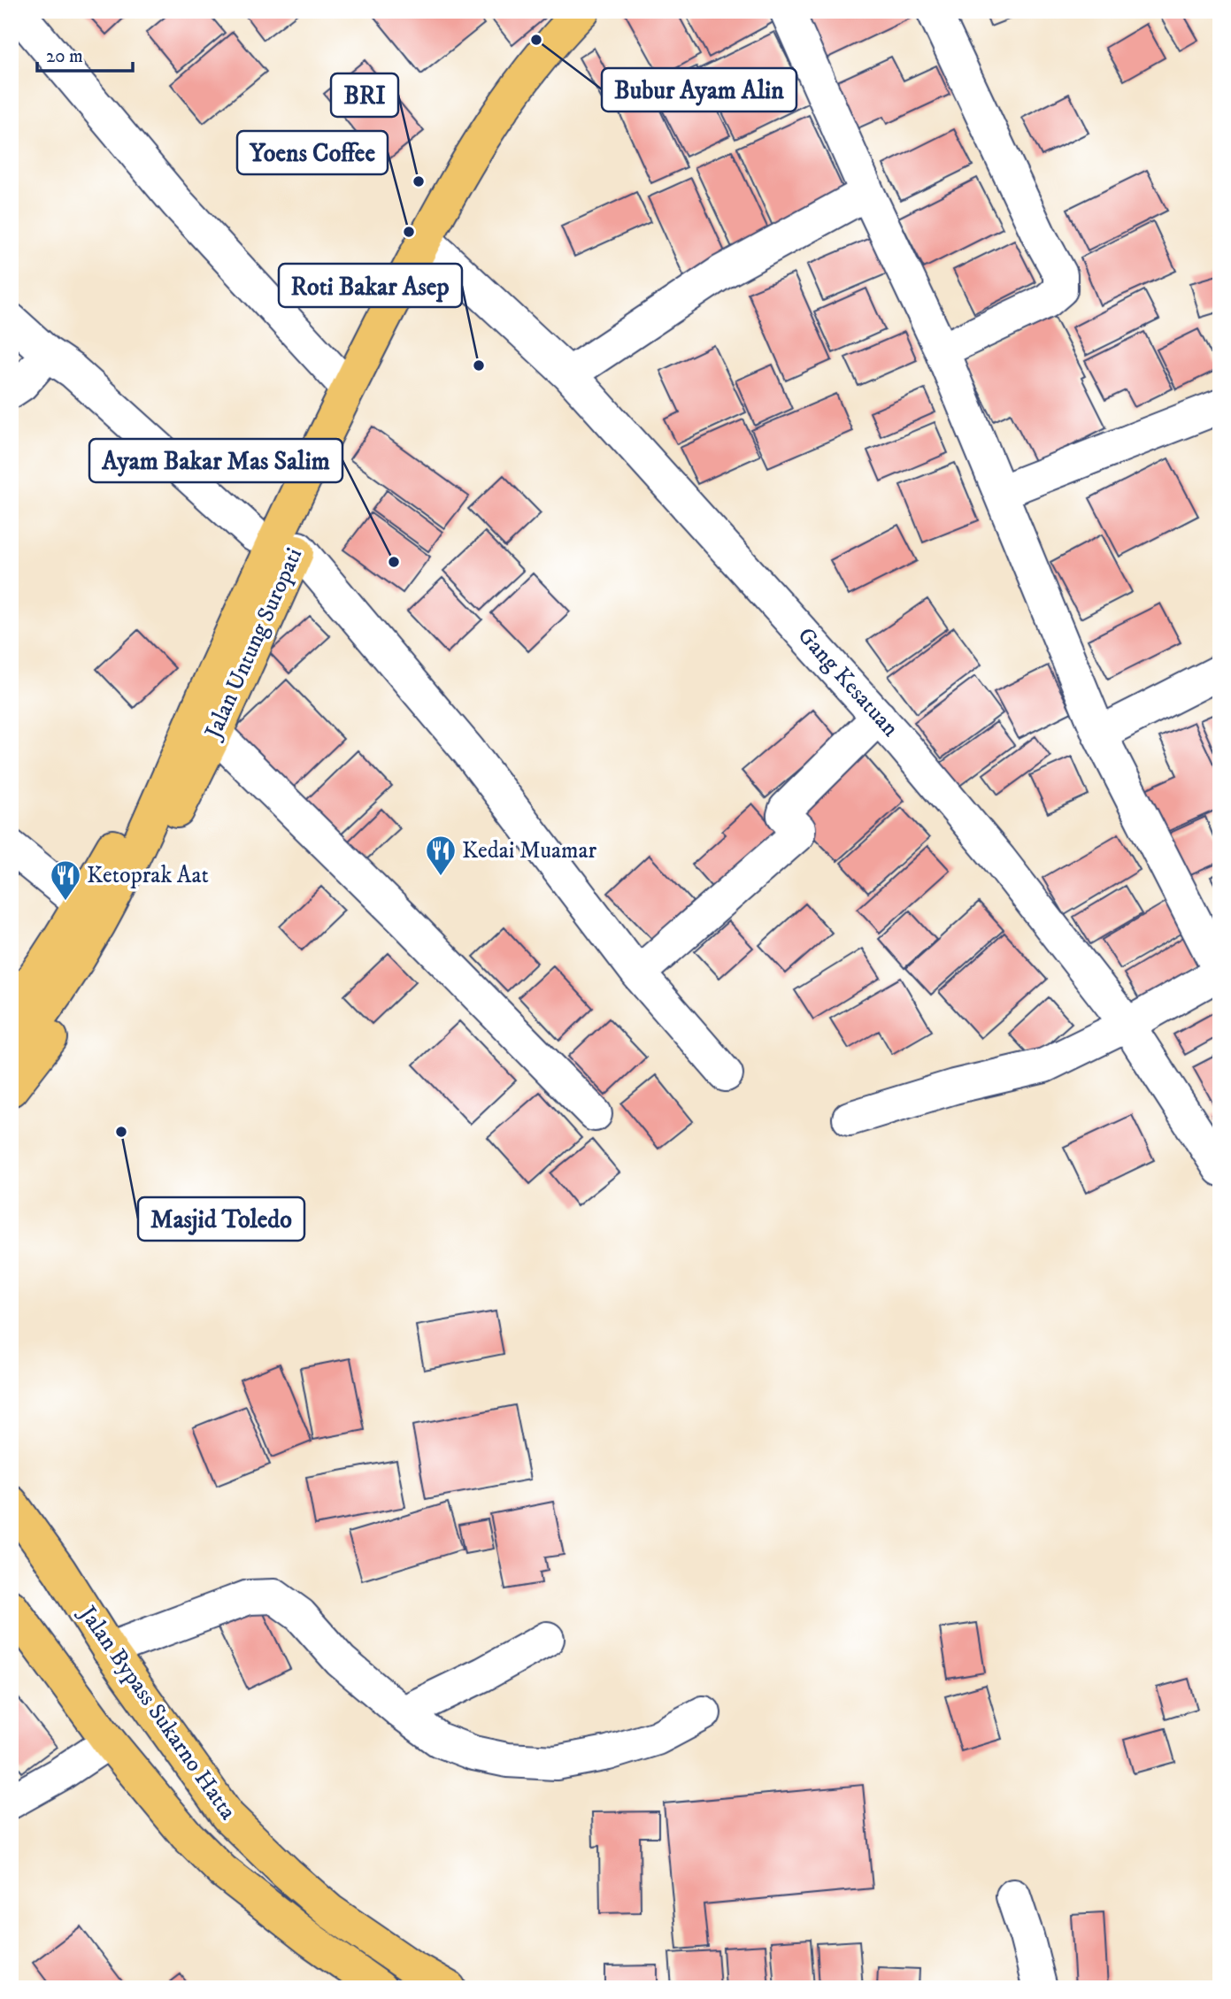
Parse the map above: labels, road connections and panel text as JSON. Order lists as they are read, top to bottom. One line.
{"streets":{"main road":["Jalan Untung Suropati","Jalan Bypass Sukarno Hatta"],"street":["Gang Kesatuan"]},"places":{"other":["Bubur Ayam Alin","BRI","Yoens Coffee","Roti Bakar Asep","Ayam Bakar Mas Salim","Masjid Toledo"],"restaurant":["Kedai Muamar","Ketoprak Aat"]},"scale_bar":"20 m"}
